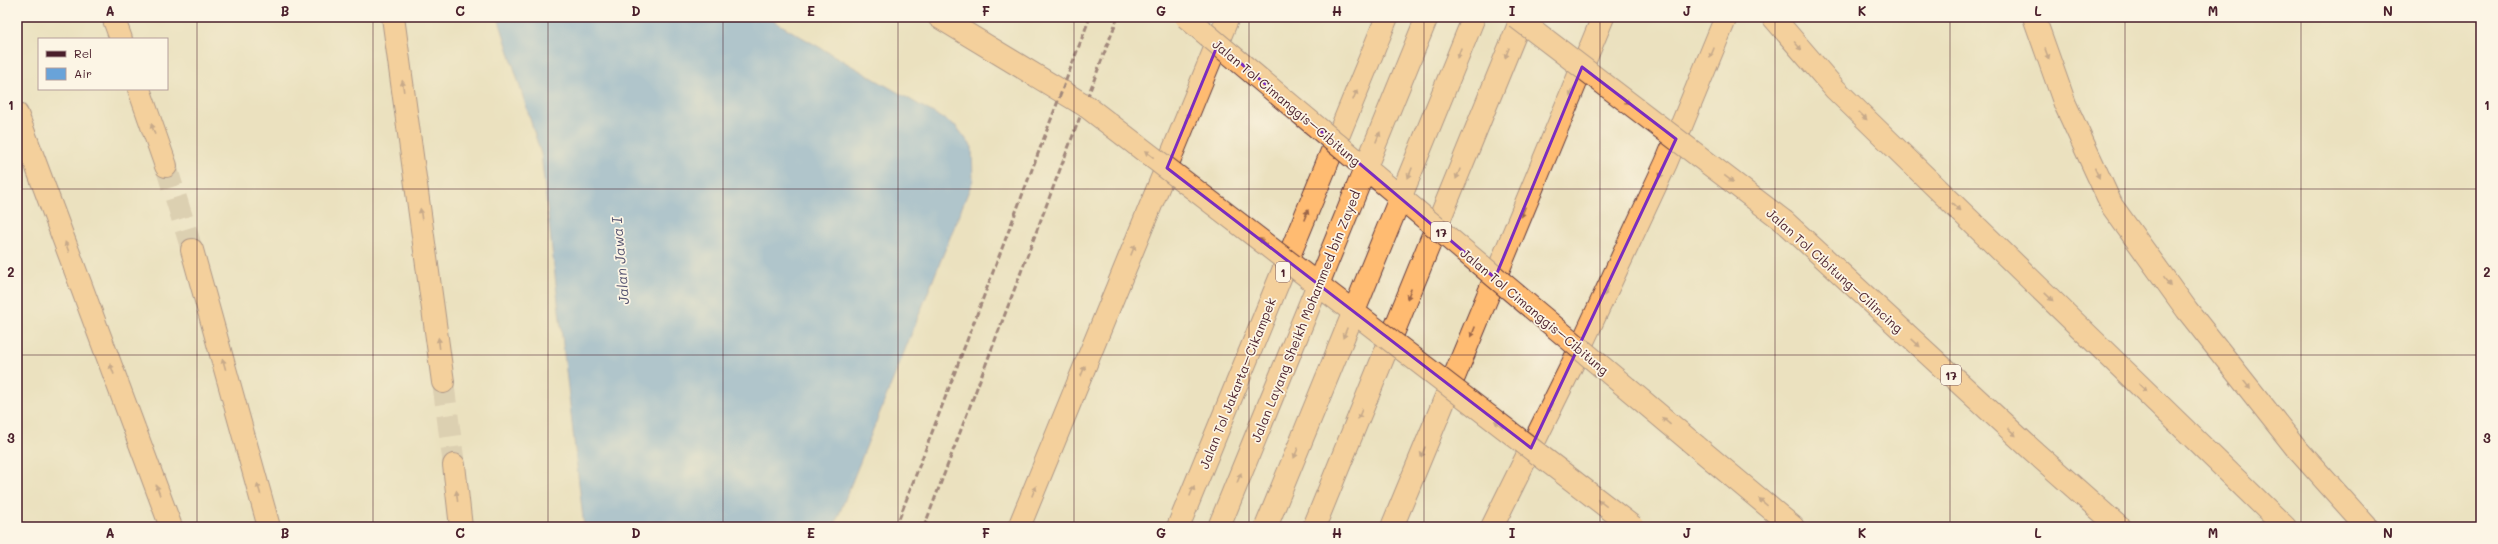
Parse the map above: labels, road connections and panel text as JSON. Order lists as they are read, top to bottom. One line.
{"streets":{"highway":["Jalan Tol Cimanggis–Cibitung","17","Jalan Tol Cibitung–Cilincing","1","Jalan Layang Sheikh Mohammed bin Zayed","Jalan Tol Jakarta–Cikampek"]},"water":["Jalan Jawa I"],"legend":["Rel","Air"],"grid":{"columns":["A","B","C","D","E","F","G","H","I","J","K","L","M","N"],"rows":["1","2","3"]}}
